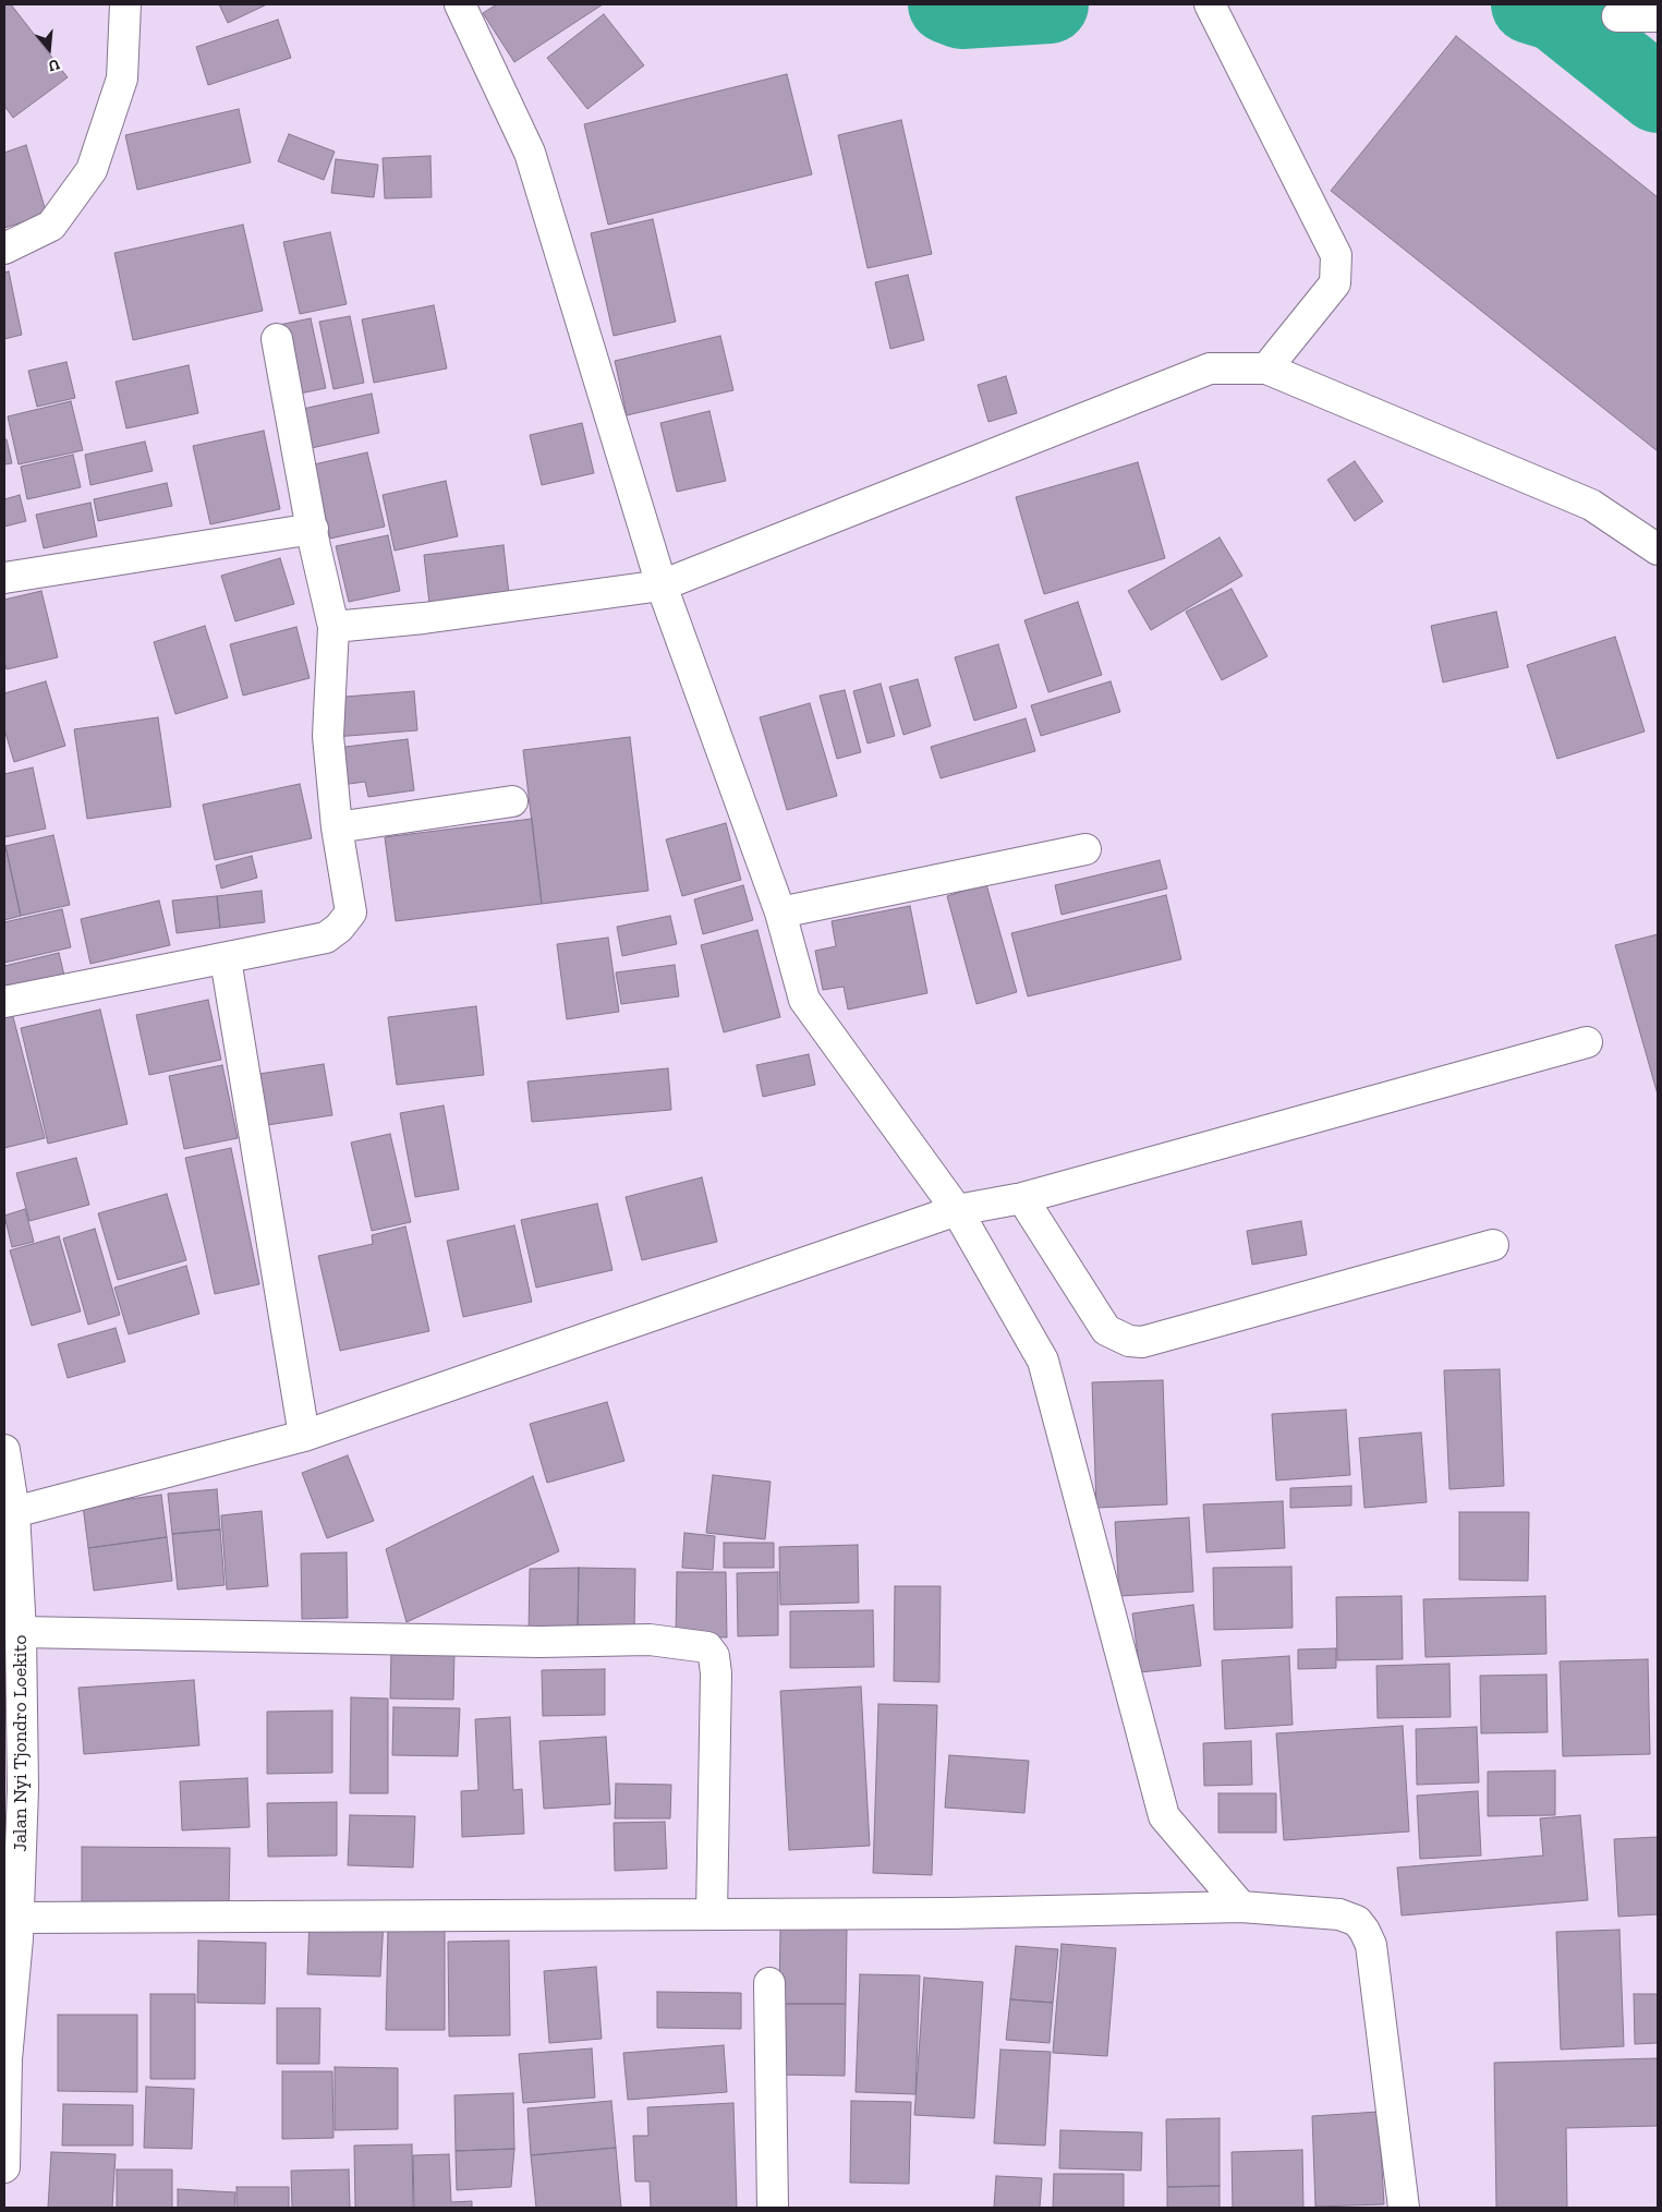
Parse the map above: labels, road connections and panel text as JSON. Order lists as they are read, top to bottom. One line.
{"streets":{"street":["Jalan Nyi Tjondro Loekito"]},"north":"bottom"}
